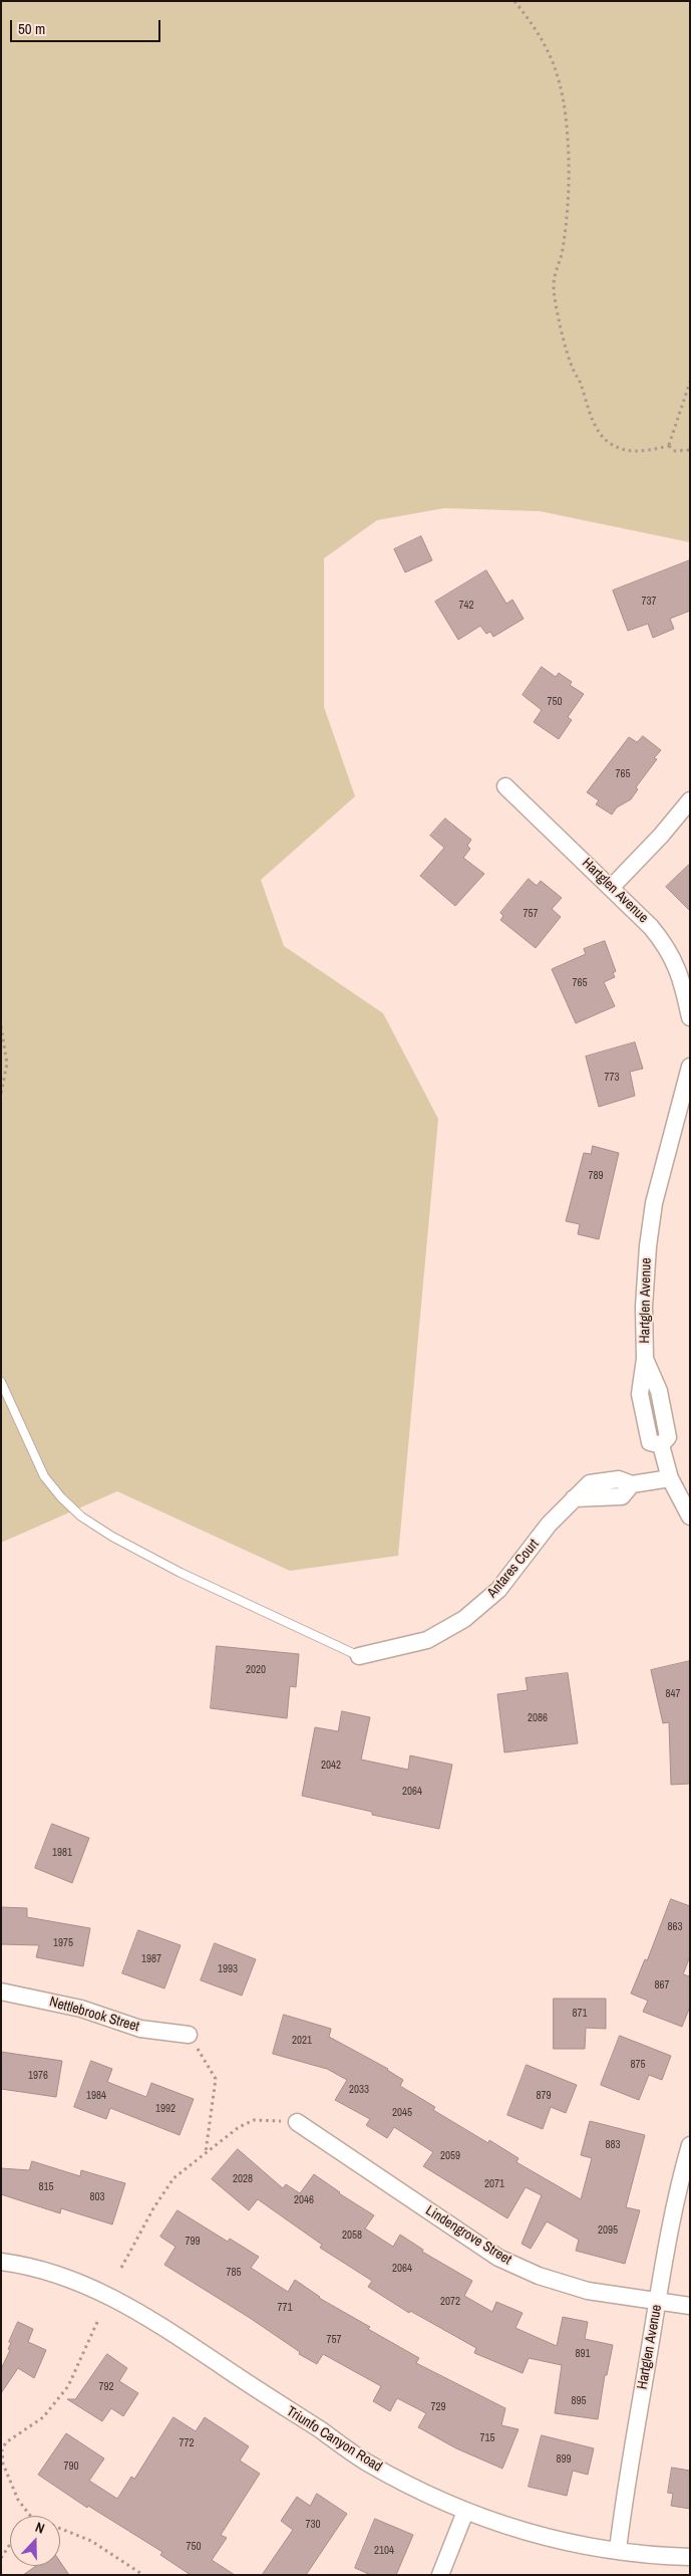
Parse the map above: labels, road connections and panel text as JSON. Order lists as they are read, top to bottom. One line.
{"streets":{"street":["Hartglen Avenue","Antares Court","Nettlebrook Street","Lindengrove Street","Triunfo Canyon Road"]},"crossings":[["Hartglen Avenue","Antares Court"],["Hartglen Avenue","Lindengrove Street"],["Hartglen Avenue","Triunfo Canyon Road"]],"house_numbers":["737","742","750","765","757","765","773","789","2020","847","2086","2042","2064","1981","863","1975","1987","1993","867","871","2021","875","1976","2033","1984","879","1992","2045","883","2059","2028","2071","815","803","2046","2095","2058","799","2064","785","2072","771","757","891","792","895","729","715","772","899","790","730","750","2104"],"scale_bar":"50 m","north":"top"}
